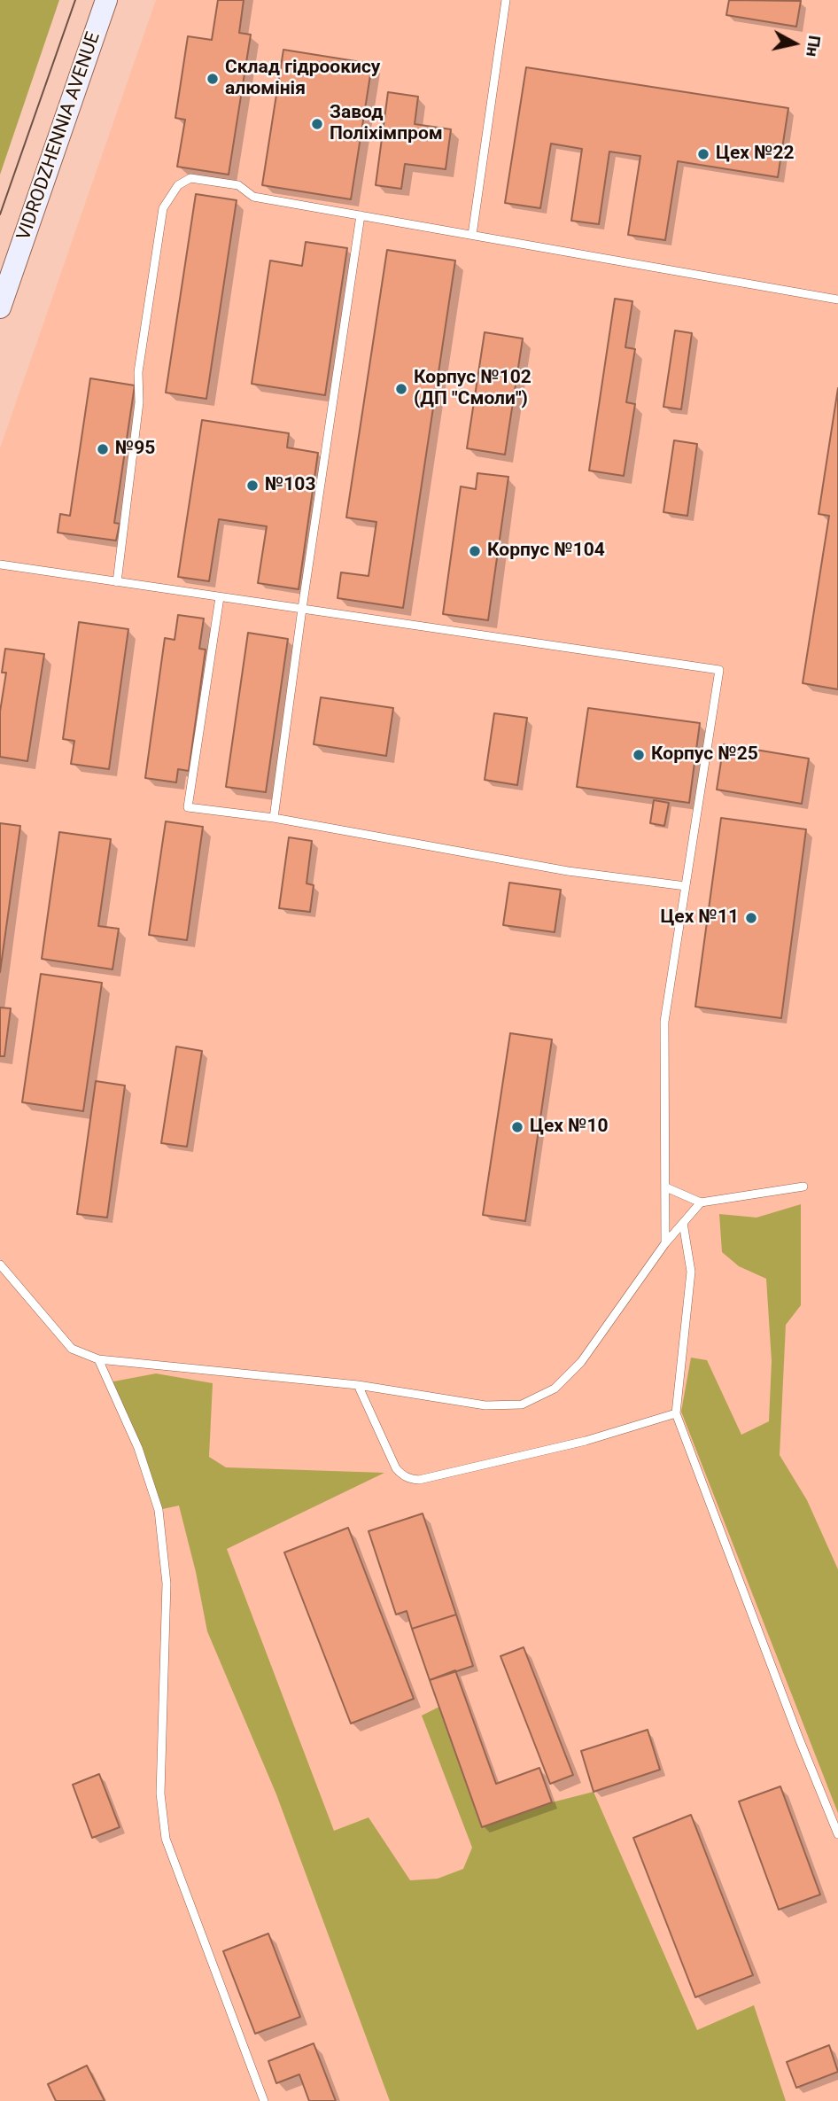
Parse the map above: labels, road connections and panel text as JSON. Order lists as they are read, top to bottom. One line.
{"streets":{"street":["VIDRODZHENNIA AVENUE"]},"places":["Склад гідроокису алюмінія","Завод Поліхімпром","Цех №22","Корпус №102 (ДП \"Смоли\")","№95","№103","Корпус №104","Корпус №25","Цех №11","Цех №10"],"north":"right"}
